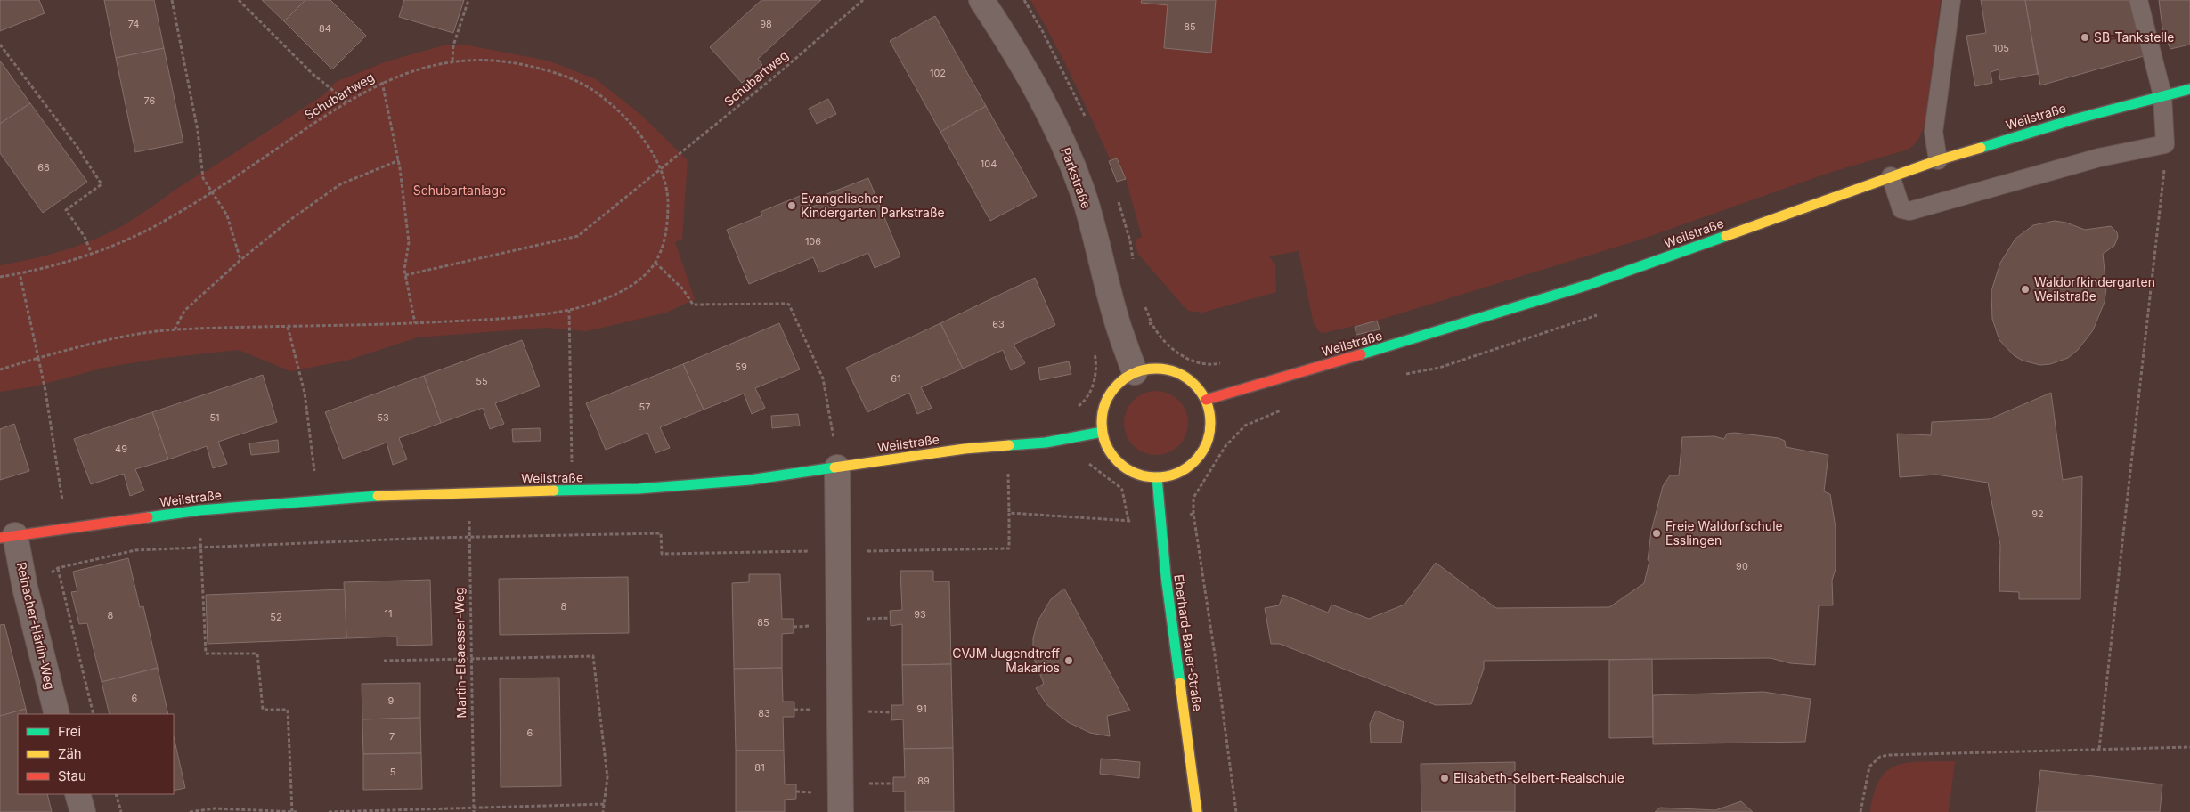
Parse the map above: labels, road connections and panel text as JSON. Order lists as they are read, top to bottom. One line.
{"streets":{"street":["Weilstraße","Parkstraße","Reinacher-Härlin-Weg","Eberhard-Bauer-Straße"],"path":["Schubartweg","Martin-Elsaesser-Weg"]},"crossings":[["Weilstraße","Parkstraße"],["Weilstraße","Reinacher-Härlin-Weg"],["Weilstraße","Eberhard-Bauer-Straße"],["Weilstraße","Martin-Elsaesser-Weg"],["Parkstraße","Eberhard-Bauer-Straße"]],"parks":["Schubartanlage"],"places":["SB-Tankstelle","Evangelischer Kindergarten Parkstraße","Waldorfkindergarten Weilstraße","Freie Waldorfschule Esslingen","CVJM Jugendtreff Makarios","Elisabeth-Selbert-Realschule"],"house_numbers":["74","98","85","84","105","102","76","104","68","106","63","59","61","55","57","51","53","49","92","90","8","11","93","8","52","85","6","9","91","83","6","7","81","5","89"],"legend":["Frei","Zäh","Stau"]}
